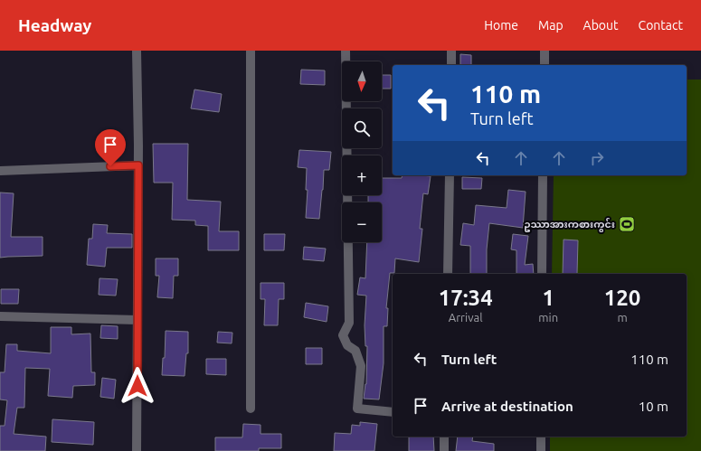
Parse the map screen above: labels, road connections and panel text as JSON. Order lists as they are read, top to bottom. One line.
{"places":{"sports":["ဥဿာ‌အားကစားကွင်း"]},"north":"bottom","page":{"header":"Headway","nav":["Home","Map","About","Contact"],"map_buttons":["+","−"],"turn":["110 m","Turn left"],"eta":["17:34","Arrival","1","min","120","m"],"list":[{"name":"Turn left","value":"110 m"},{"name":"Arrive at destination","value":"10 m"}]}}
